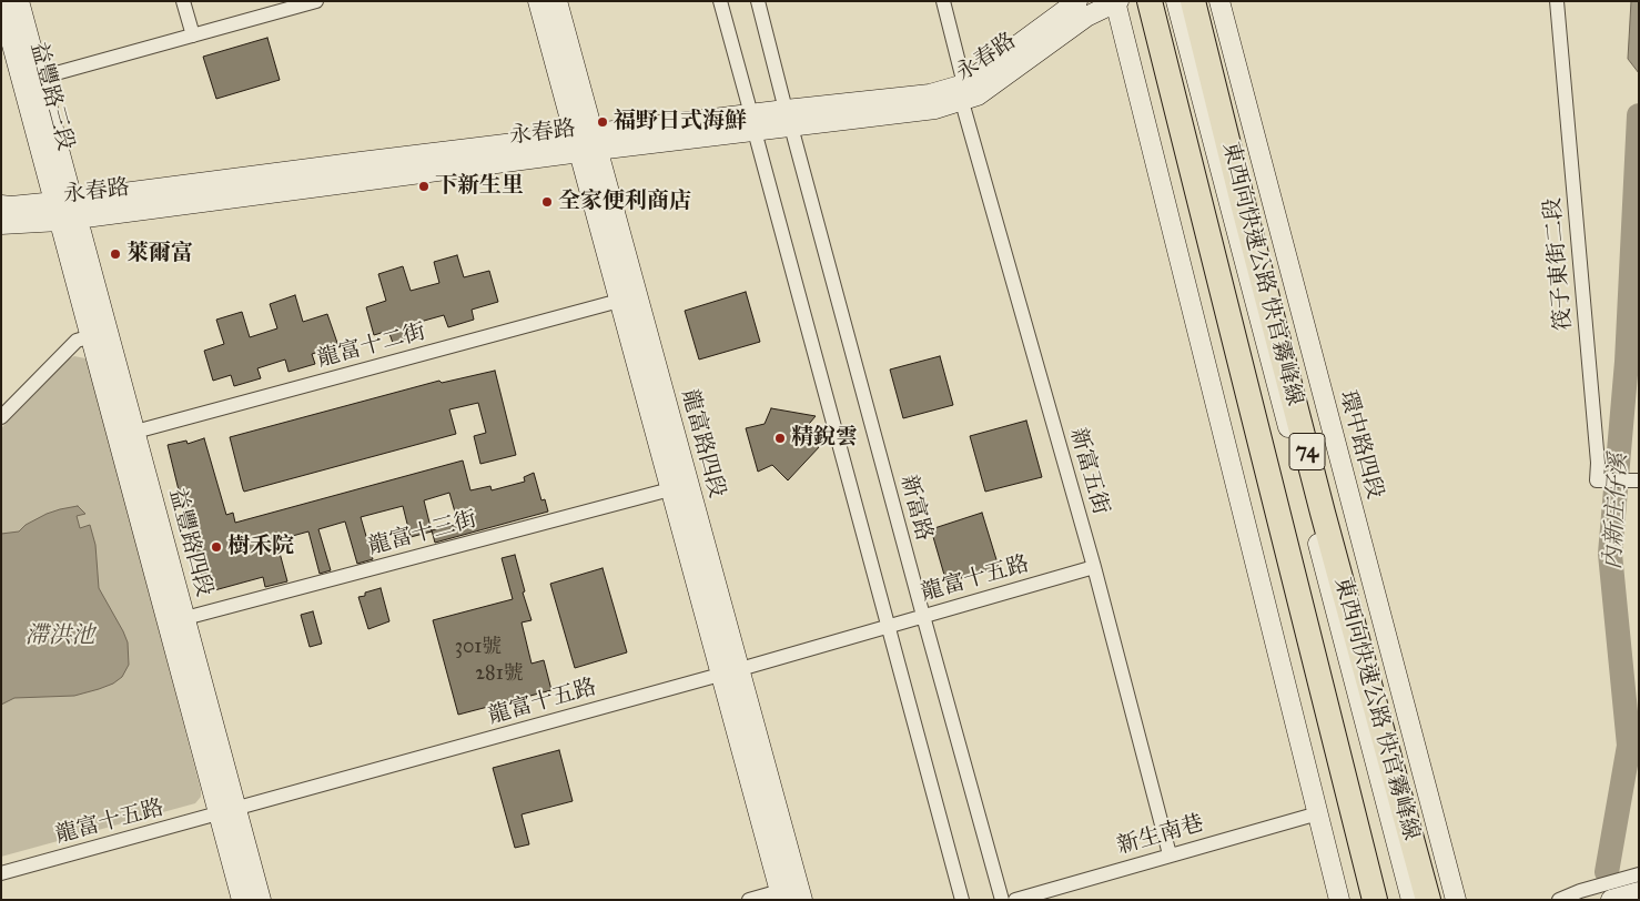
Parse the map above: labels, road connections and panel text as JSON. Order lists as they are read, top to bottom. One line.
{"streets":{"highway":["東西向快速公路 快官霧峰線","74"],"street":["永春路","益豐路三段","筏子東街二段","龍富十二街","龍富路四段","環中路四段","新富五街","新富路","龍富十三街","益豐路四段","龍富十五路","新生南巷"]},"crossings":[["永春路","益豐路三段"],["永春路","龍富路四段"],["永春路","新富五街"],["永春路","新富路"],["永春路","益豐路四段"],["益豐路三段","益豐路四段"],["龍富十二街","龍富路四段"],["龍富十二街","益豐路四段"],["龍富路四段","龍富十三街"],["龍富路四段","龍富十五路"],["新富五街","龍富十五路"],["新富五街","新生南巷"],["新富路","龍富十五路"],["龍富十三街","益豐路四段"],["益豐路四段","龍富十五路"]],"water":["內新庄仔溪","滯洪池"],"places":["福野日式海鮮","下新生里","全家便利商店","萊爾富","精銳雲","樹禾院"],"house_numbers":["301號","281號"]}
